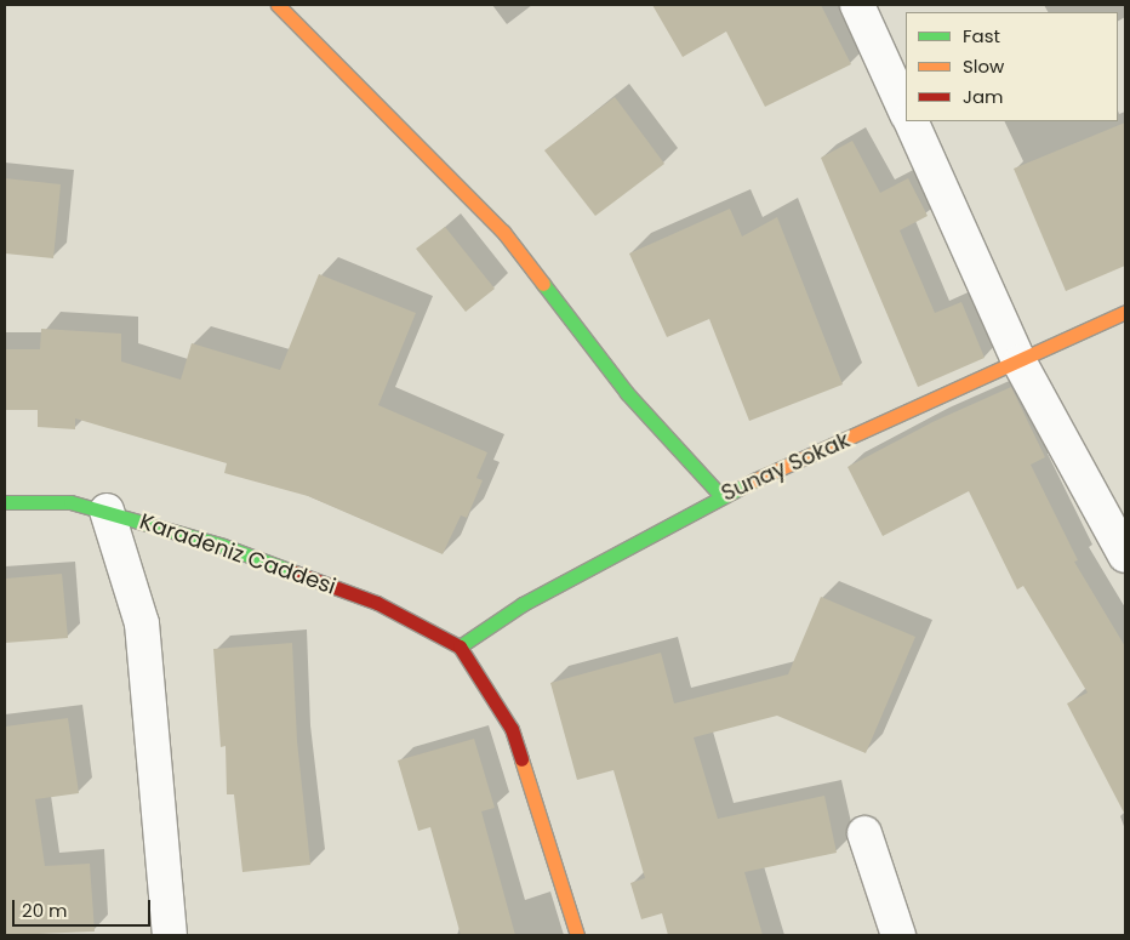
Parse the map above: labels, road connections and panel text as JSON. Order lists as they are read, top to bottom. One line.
{"streets":{"street":["Sunay Sokak","Karadeniz Caddesi"]},"crossings":[["Sunay Sokak","Karadeniz Caddesi"]],"legend":["Fast","Slow","Jam"],"scale_bar":"20 m"}
